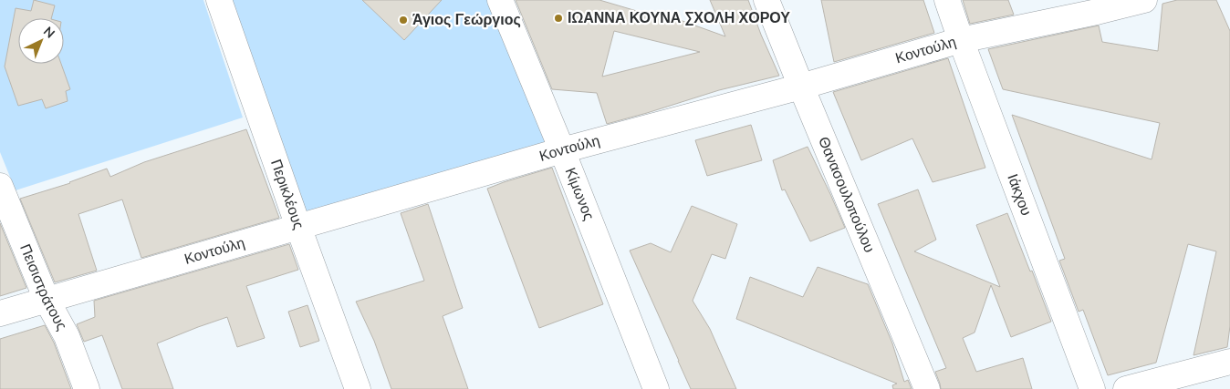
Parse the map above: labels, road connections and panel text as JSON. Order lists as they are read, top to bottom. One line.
{"streets":{"street":["Κοντούλη","Κίμωνος","Περικλέους","Θανασουλοπούλου","Ιάκχου","Πεισιστράτους"]},"crossings":[["Κοντούλη","Κίμωνος"],["Κοντούλη","Περικλέους"],["Κοντούλη","Θανασουλοπούλου"],["Κοντούλη","Ιάκχου"],["Κοντούλη","Πεισιστράτους"]],"places":["ΙΩΑΝΝΑ ΚΟΥΝΑ ΣΧΟΛΗ ΧΟΡΟΥ","Άγιος Γεώργιος"],"north":"top right"}
